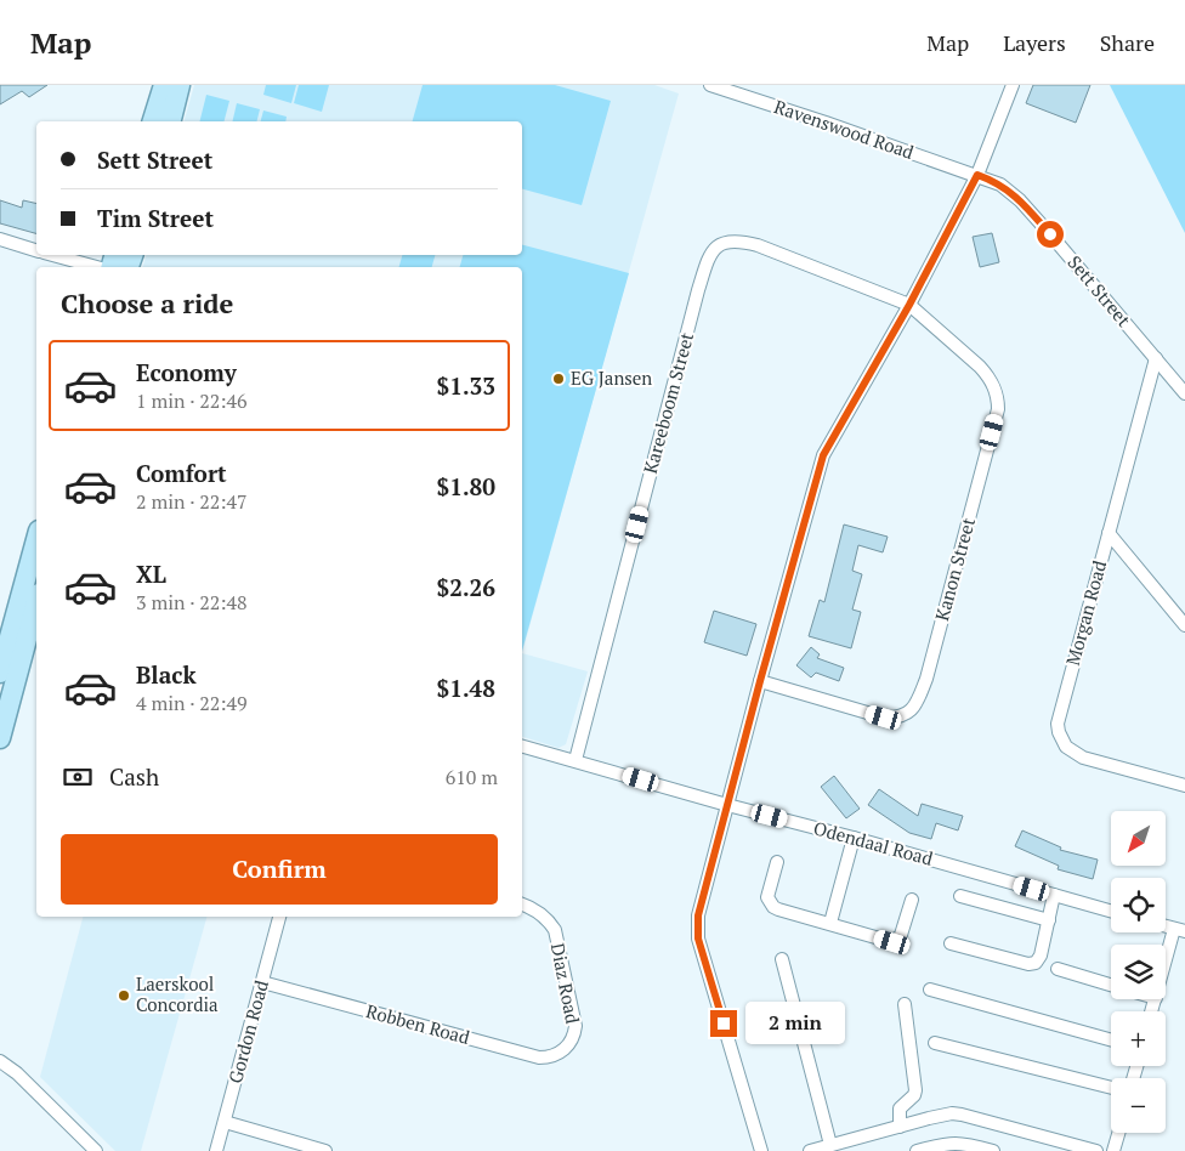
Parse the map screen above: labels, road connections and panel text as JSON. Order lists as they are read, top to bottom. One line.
{"streets":{"street":["Ravenswood Road","Sett Street","Kareeboom Street","Kanon Street","Morgan Road","Odendaal Road","Diaz Road","Robben Road","Gordon Road"]},"crossings":[["Ravenswood Road","Sett Street"],["Sett Street","Morgan Road"],["Kareeboom Street","Kanon Street"],["Kareeboom Street","Odendaal Road"],["Diaz Road","Robben Road"],["Robben Road","Gordon Road"]],"places":["EG Jansen","Laerskool Concordia"],"north":"bottom left","page":{"header":"Map","nav":["Map","Layers","Share"],"banner":["Sett Street","Tim Street"],"heading":"Choose a ride","list":[{"name":"Economy","note":"1 min · 22:46","value":"$1.33"},{"name":"Comfort","note":"2 min · 22:47","value":"$1.80"},{"name":"XL","note":"3 min · 22:48","value":"$2.26"},{"name":"Black","note":"4 min · 22:49","value":"$1.48"}],"pay":["Cash","610 m"],"map_buttons":["+","−"],"buttons":"Confirm","bubble":"2 min"}}
